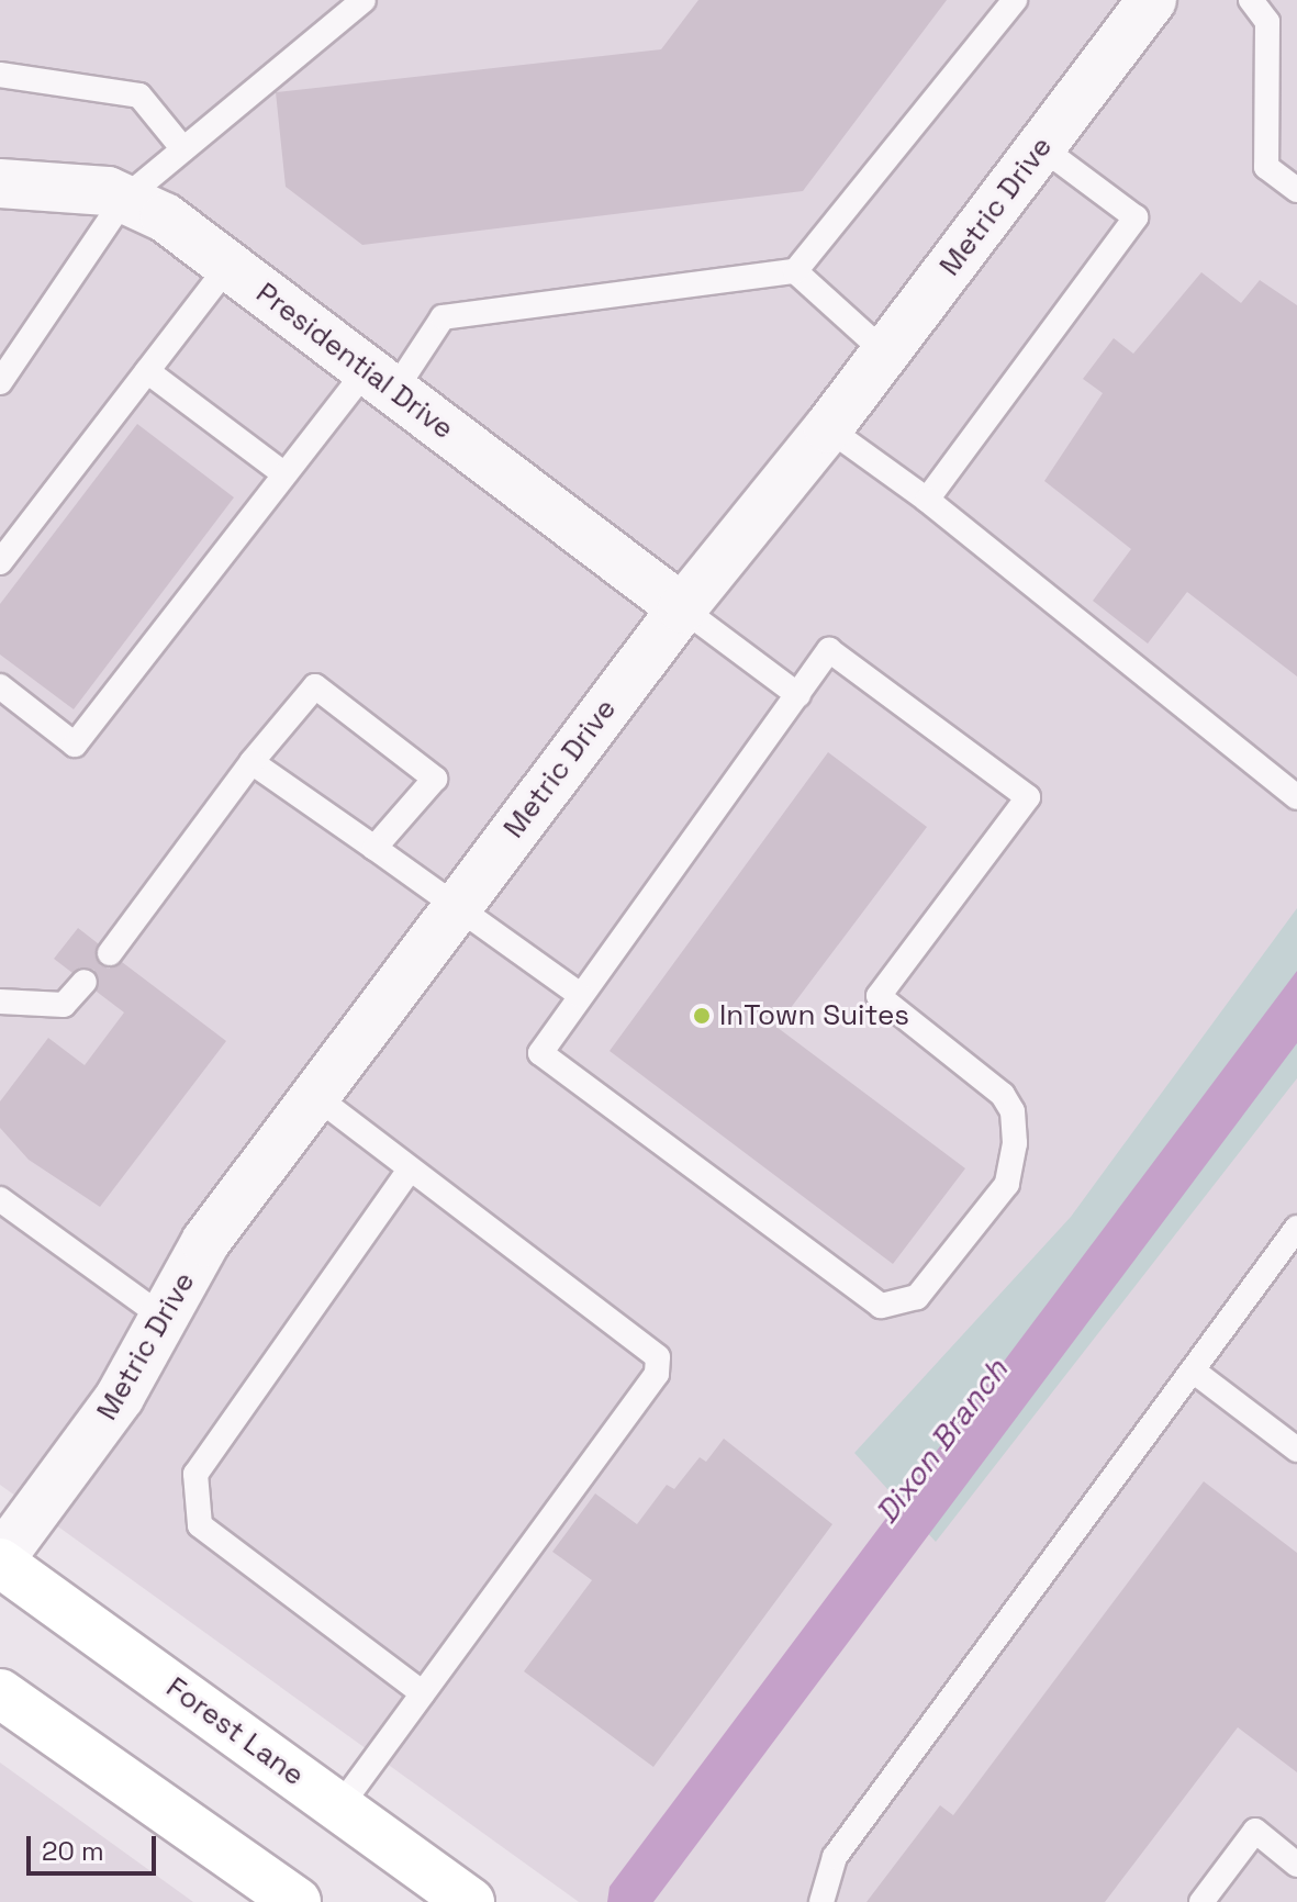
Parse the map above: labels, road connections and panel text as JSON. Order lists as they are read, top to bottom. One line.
{"streets":{"main road":["Forest Lane"],"street":["Metric Drive","Presidential Drive"]},"crossings":[["Metric Drive","Presidential Drive"],["Metric Drive","Forest Lane"]],"water":["Dixon Branch"],"places":["InTown Suites"],"scale_bar":"20 m"}
